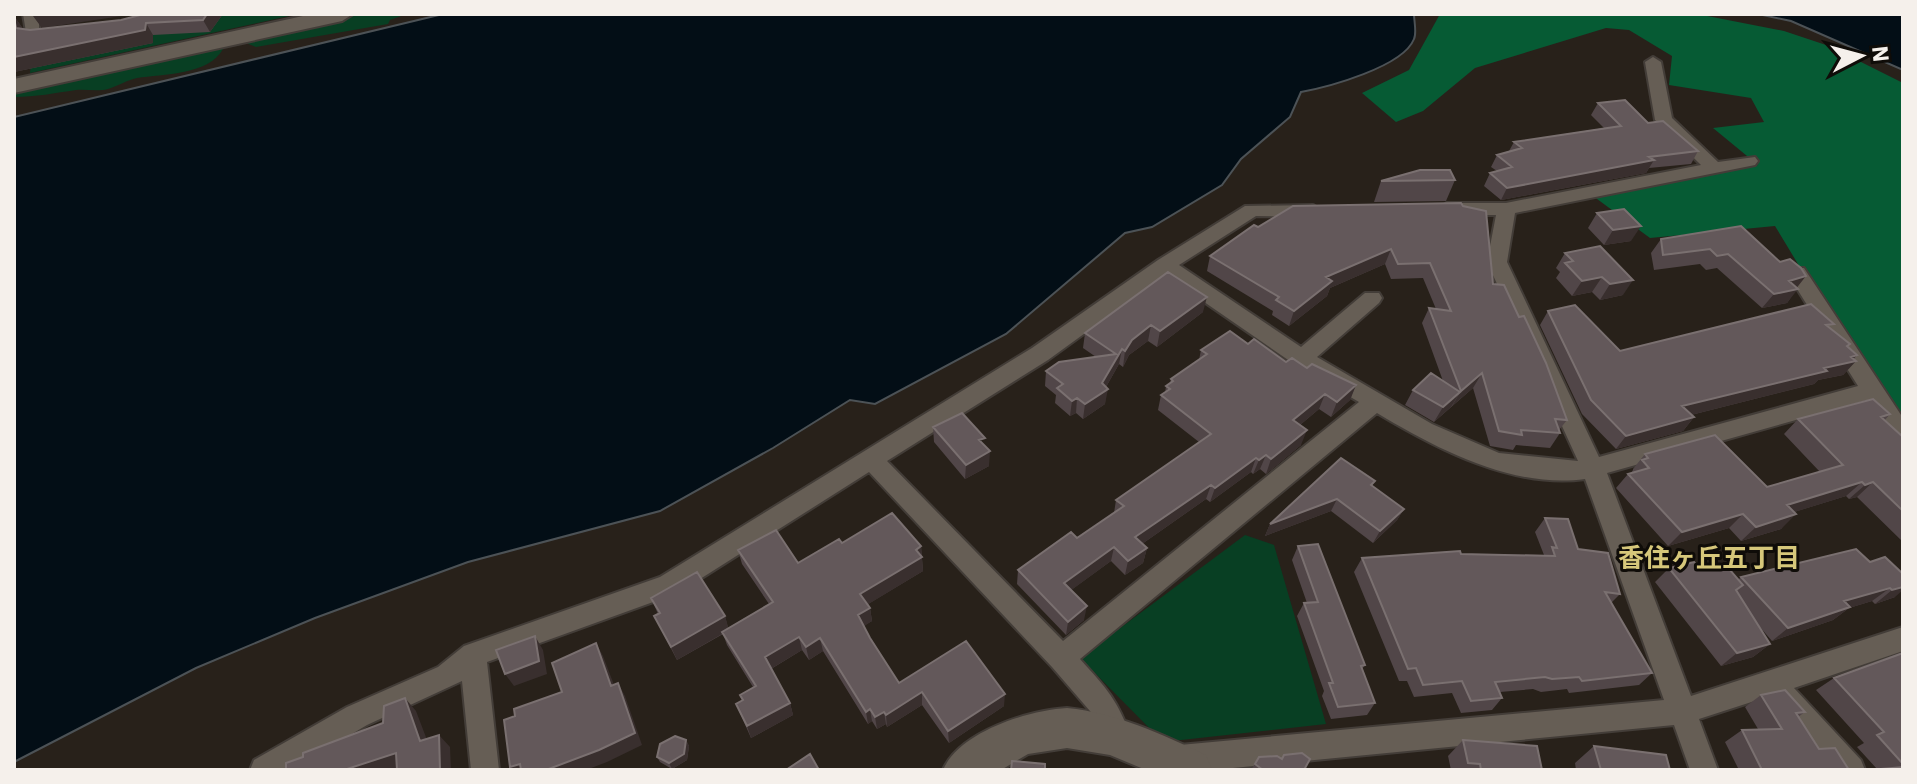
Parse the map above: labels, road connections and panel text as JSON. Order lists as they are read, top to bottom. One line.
{"districts":["香住ヶ丘五丁目"],"north":"right"}
